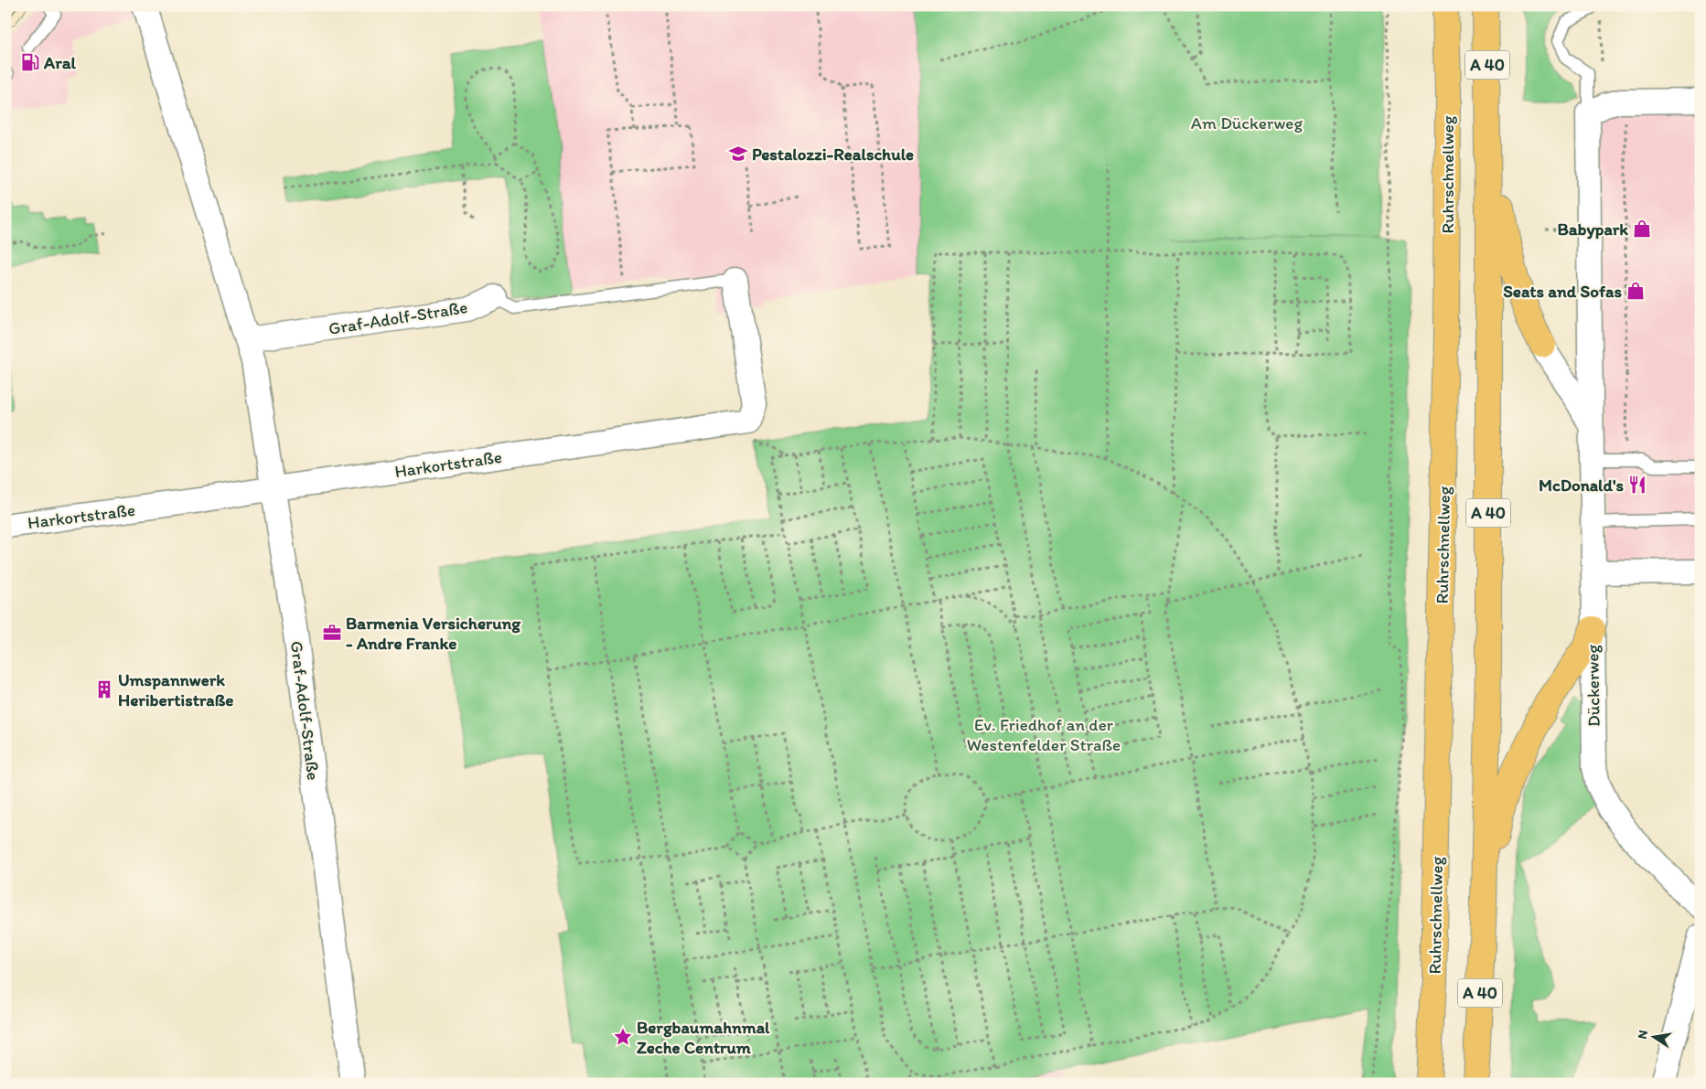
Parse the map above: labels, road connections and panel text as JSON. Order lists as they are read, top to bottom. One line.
{"streets":{"highway":["A 40","Ruhrschnellweg"],"street":["Graf-Adolf-Straße","Harkortstraße","Dückerweg"]},"crossings":[["Graf-Adolf-Straße","Harkortstraße"]],"parks":["Am Dückerweg","Ev. Friedhof an der Westenfelder Straße"],"places":{"fuel station":["Aral"],"school or university":["Pestalozzi-Realschule"],"shop":["Babypark","Seats and Sofas"],"restaurant":["McDonald's"],"office":["Barmenia Versicherung - Andre Franke"],"building":["Umspannwerk Heribertistraße"],"place":["Bergbaumahnmal Zeche Centrum"]},"north":"left"}
